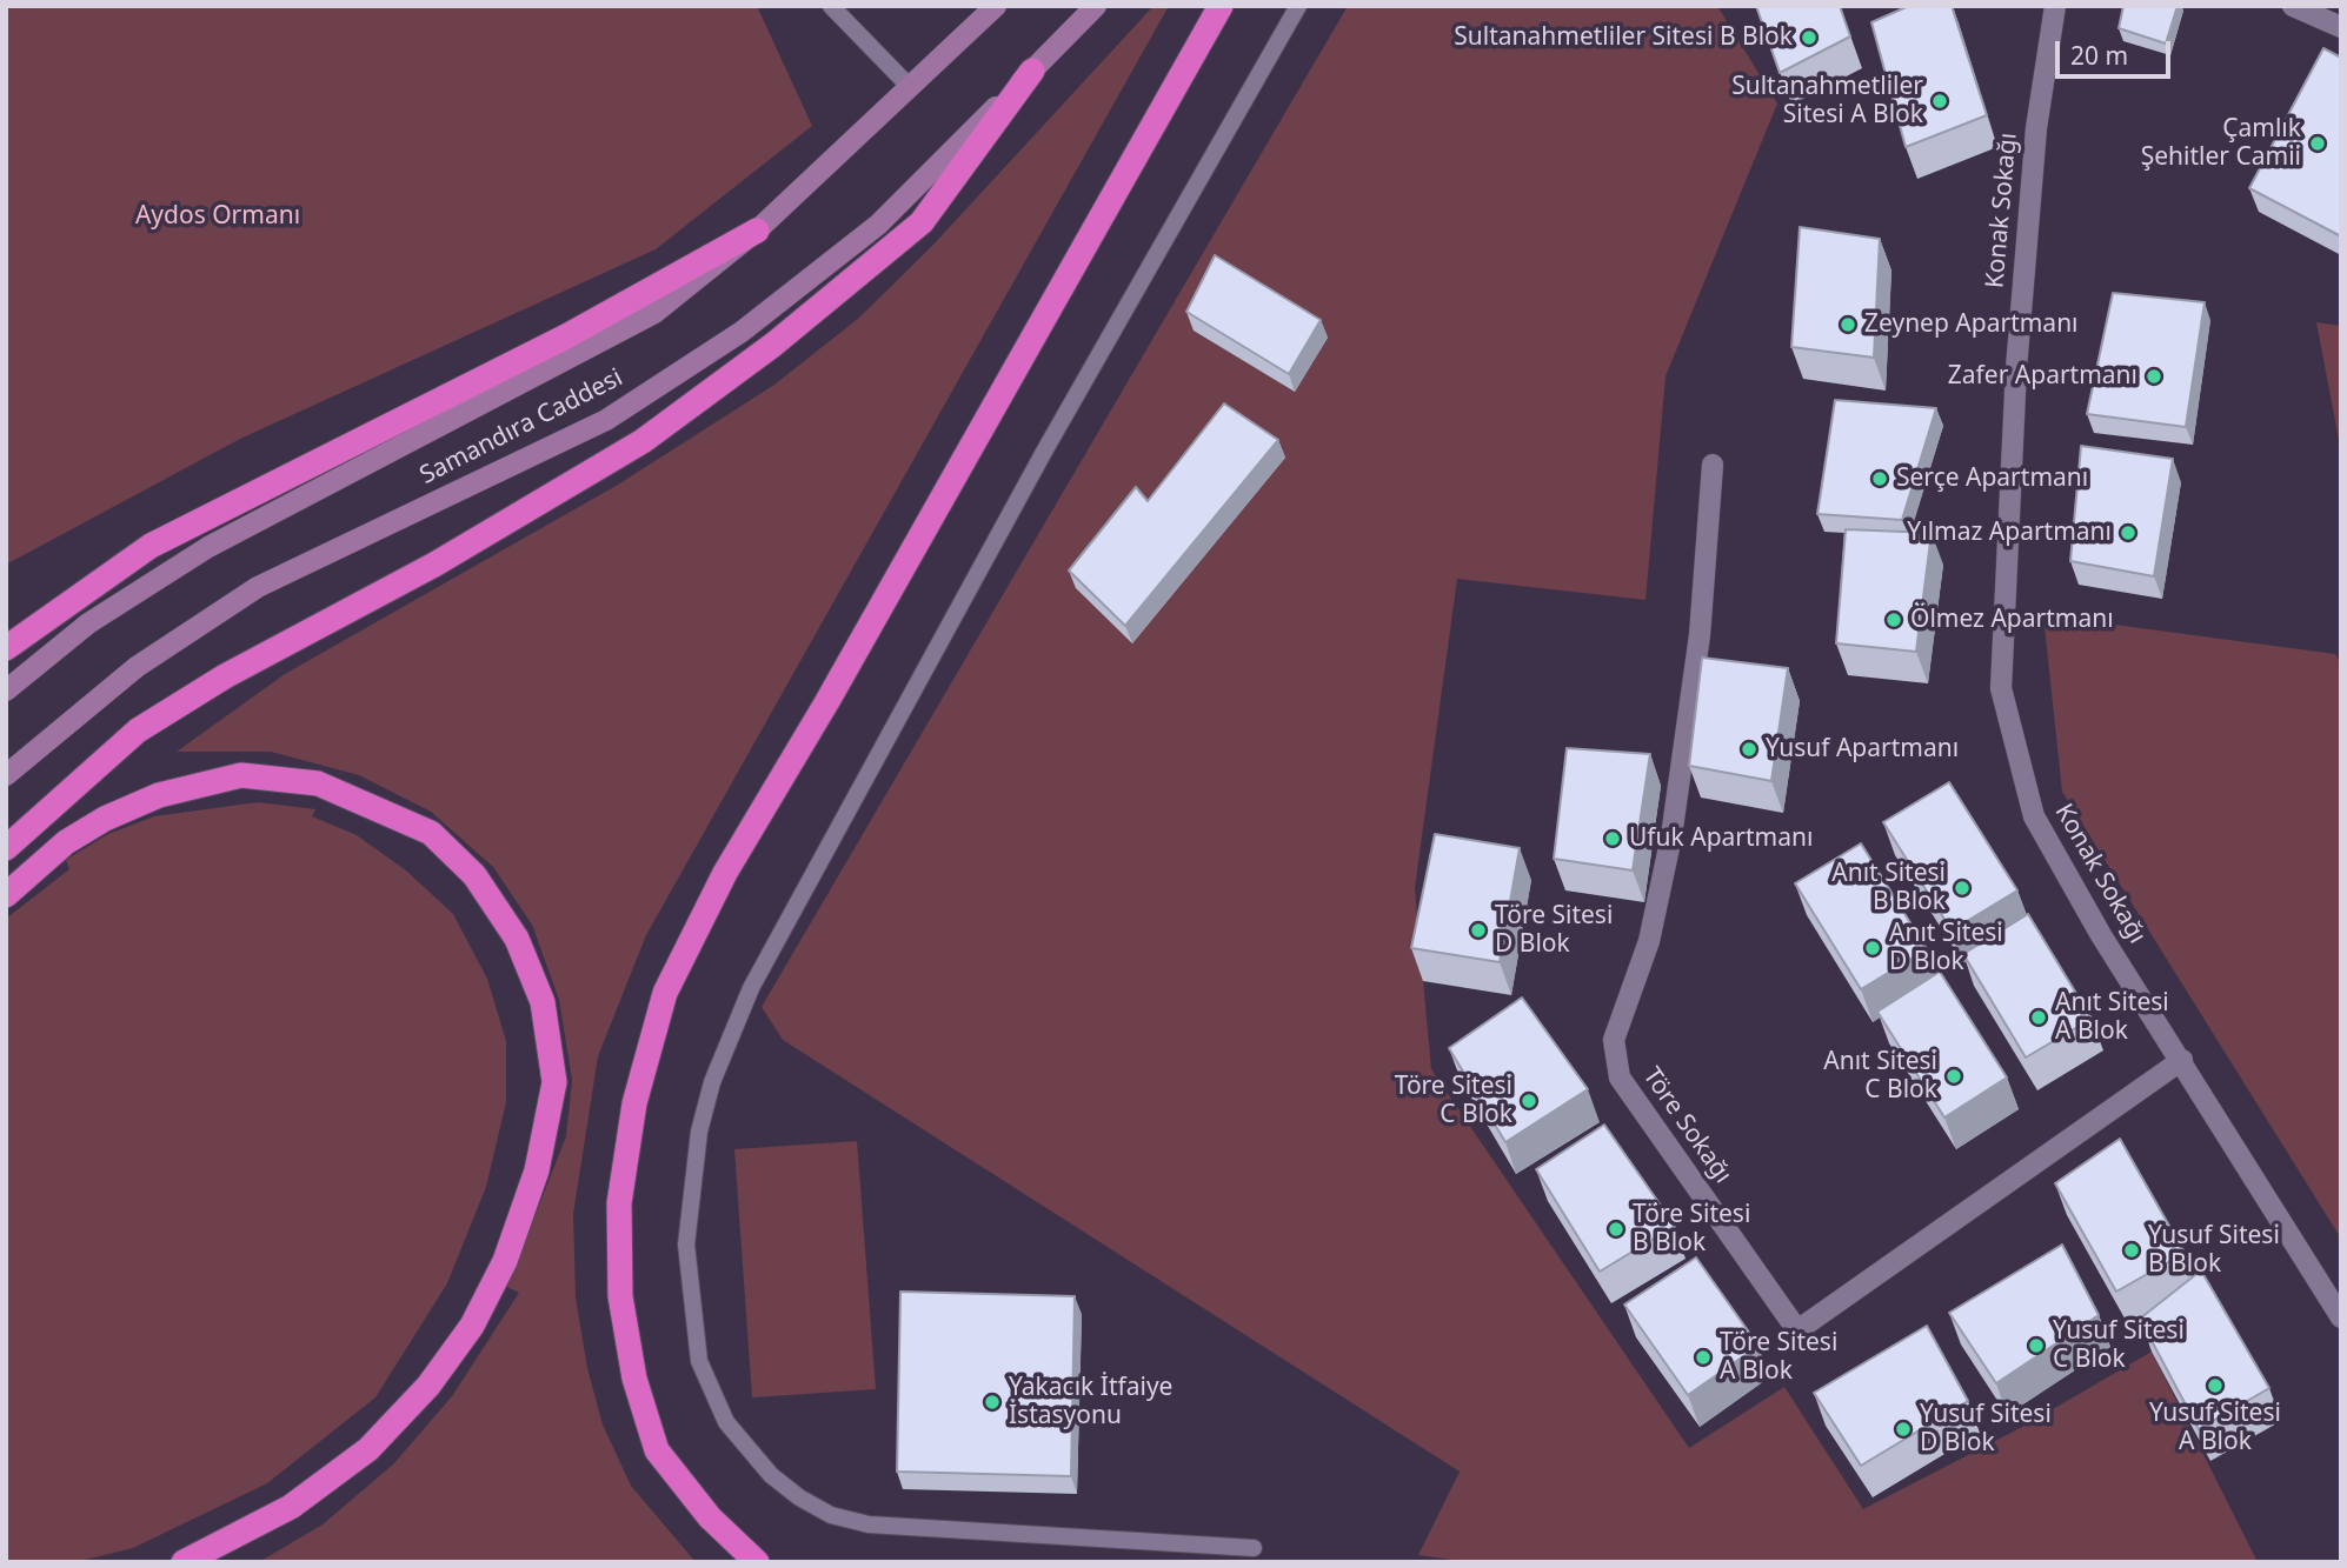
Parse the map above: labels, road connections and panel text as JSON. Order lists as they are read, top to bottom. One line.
{"streets":{"main road":["Samandıra Caddesi"],"street":["Konak Sokağı","Töre Sokağı"]},"crossings":[["Konak Sokağı","Töre Sokağı"]],"parks":["Aydos Ormanı"],"places":["Sultanahmetliler Sitesi B Blok","Sultanahmetliler Sitesi A Blok","Çamlık Şehitler Camii","Zeynep Apartmanı","Zafer Apartmanı","Serçe Apartmanı","Yılmaz Apartmanı","Ölmez Apartmanı","Yusuf Apartmanı","Ufuk Apartmanı","Anıt Sitesi B Blok","Töre Sitesi D Blok","Anıt Sitesi D Blok","Anıt Sitesi A Blok","Anıt Sitesi C Blok","Töre Sitesi C Blok","Töre Sitesi B Blok","Yusuf Sitesi B Blok","Yusuf Sitesi C Blok","Töre Sitesi A Blok","Yusuf Sitesi A Blok","Yakacık İtfaiye İstasyonu","Yusuf Sitesi D Blok"],"scale_bar":"20 m"}
